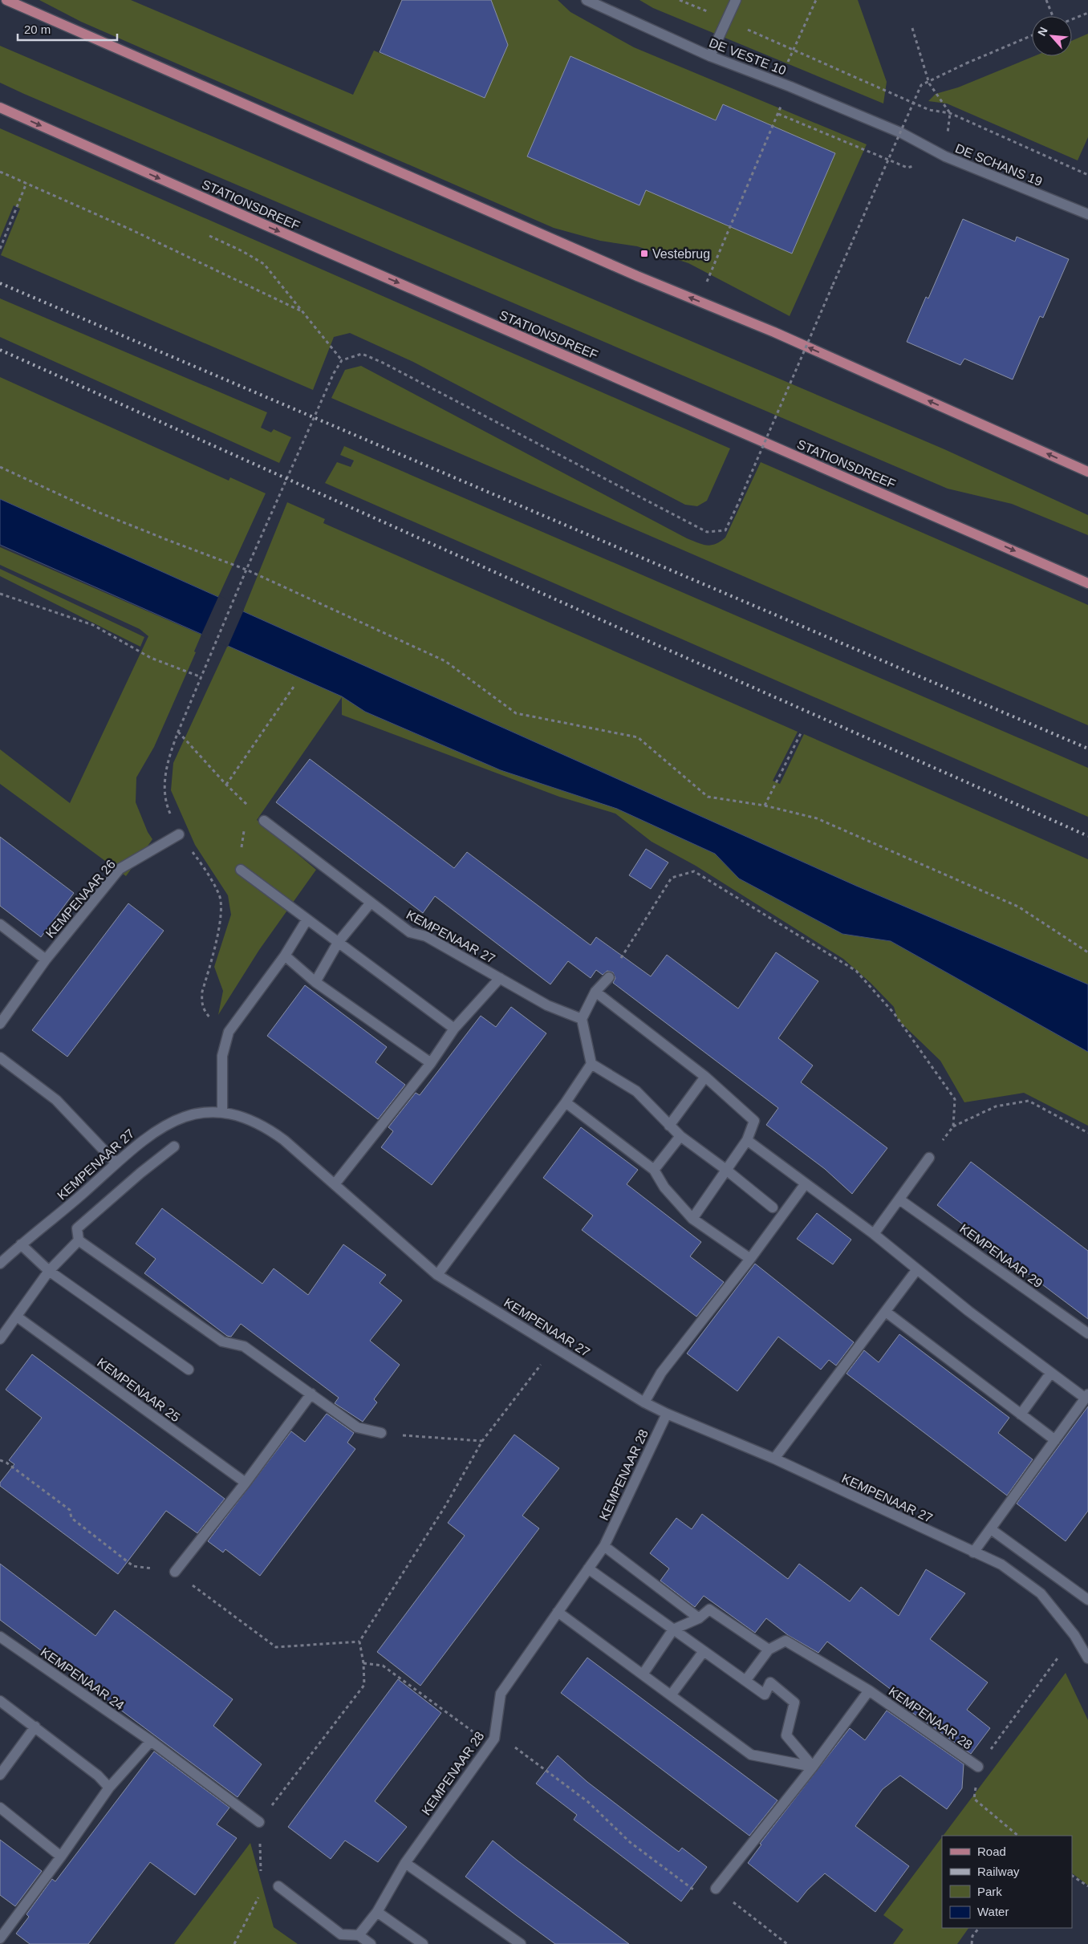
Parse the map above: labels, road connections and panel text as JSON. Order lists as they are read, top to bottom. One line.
{"streets":{"main road":["STATIONSDREEF"],"street":["DE VESTE 10","DE SCHANS 19","KEMPENAAR 26","KEMPENAAR 27","KEMPENAAR 29","KEMPENAAR 25","KEMPENAAR 28","KEMPENAAR 24"]},"crossings":[["DE VESTE 10","DE SCHANS 19"],["KEMPENAAR 27","KEMPENAAR 28"]],"one_way":["STATIONSDREEF"],"places":{"transit":["Vestebrug"]},"legend":["Road","Railway","Park","Water"],"scale_bar":"20 m","north":"top left"}
